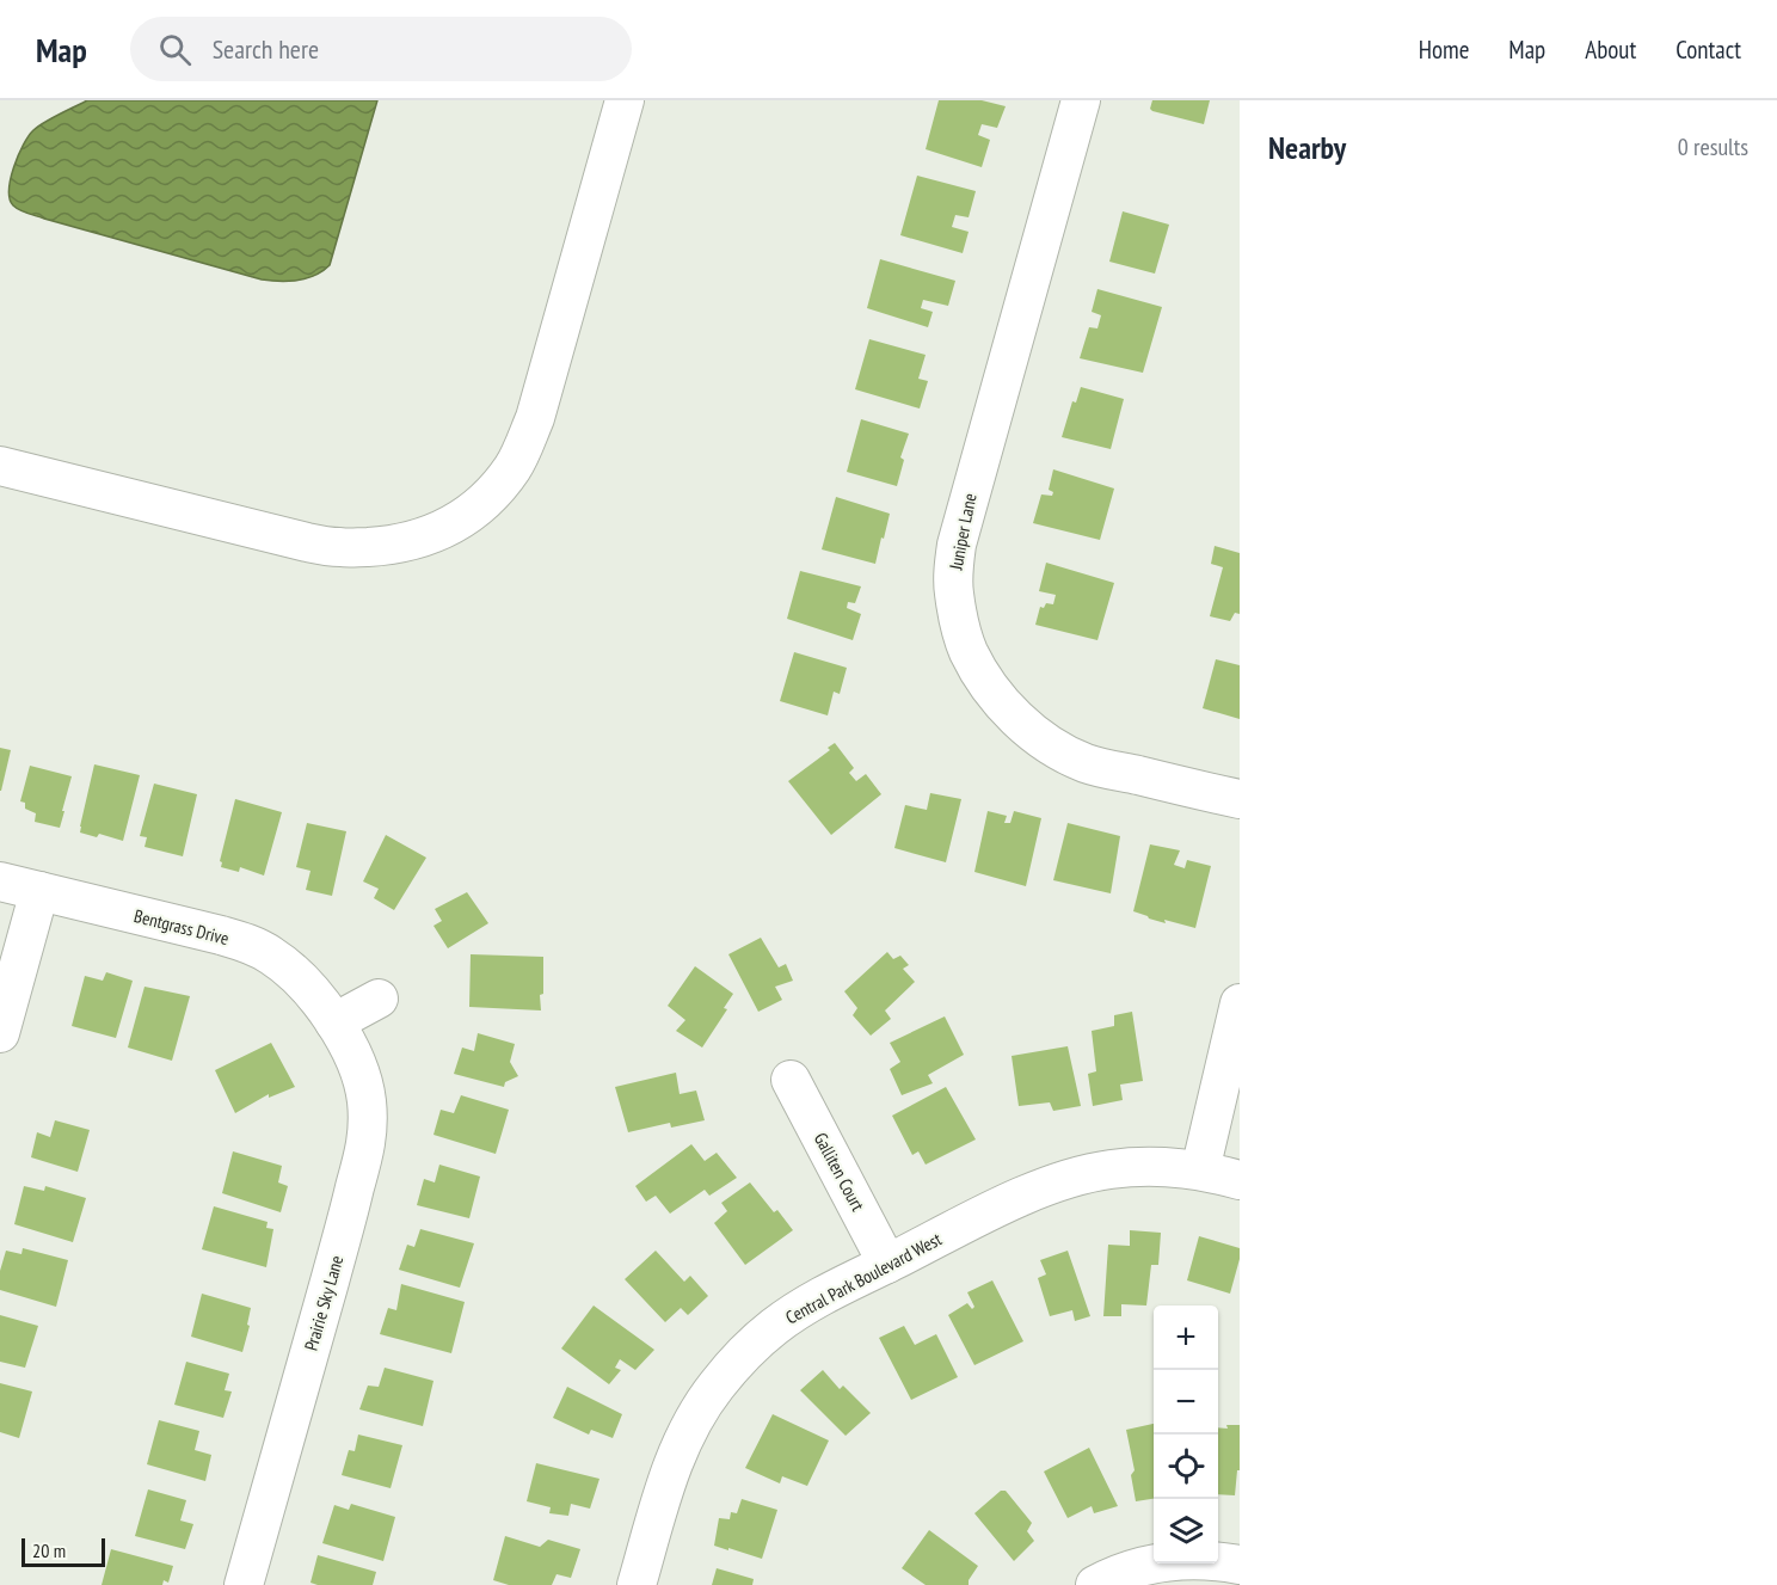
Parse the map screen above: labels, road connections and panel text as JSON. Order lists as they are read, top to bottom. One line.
{"streets":{"street":["Juniper Lane","Bentgrass Drive","Galliten Court","Central Park Boulevard West","Prairie Sky Lane"]},"crossings":[["Bentgrass Drive","Prairie Sky Lane"],["Galliten Court","Central Park Boulevard West"]],"scale_bar":"20 m","page":{"header":"Map","search":"Search here","nav":["Home","Map","About","Contact"],"heading":["Nearby","0 results"],"map_buttons":["+","−"],"scale":"20 m"}}
